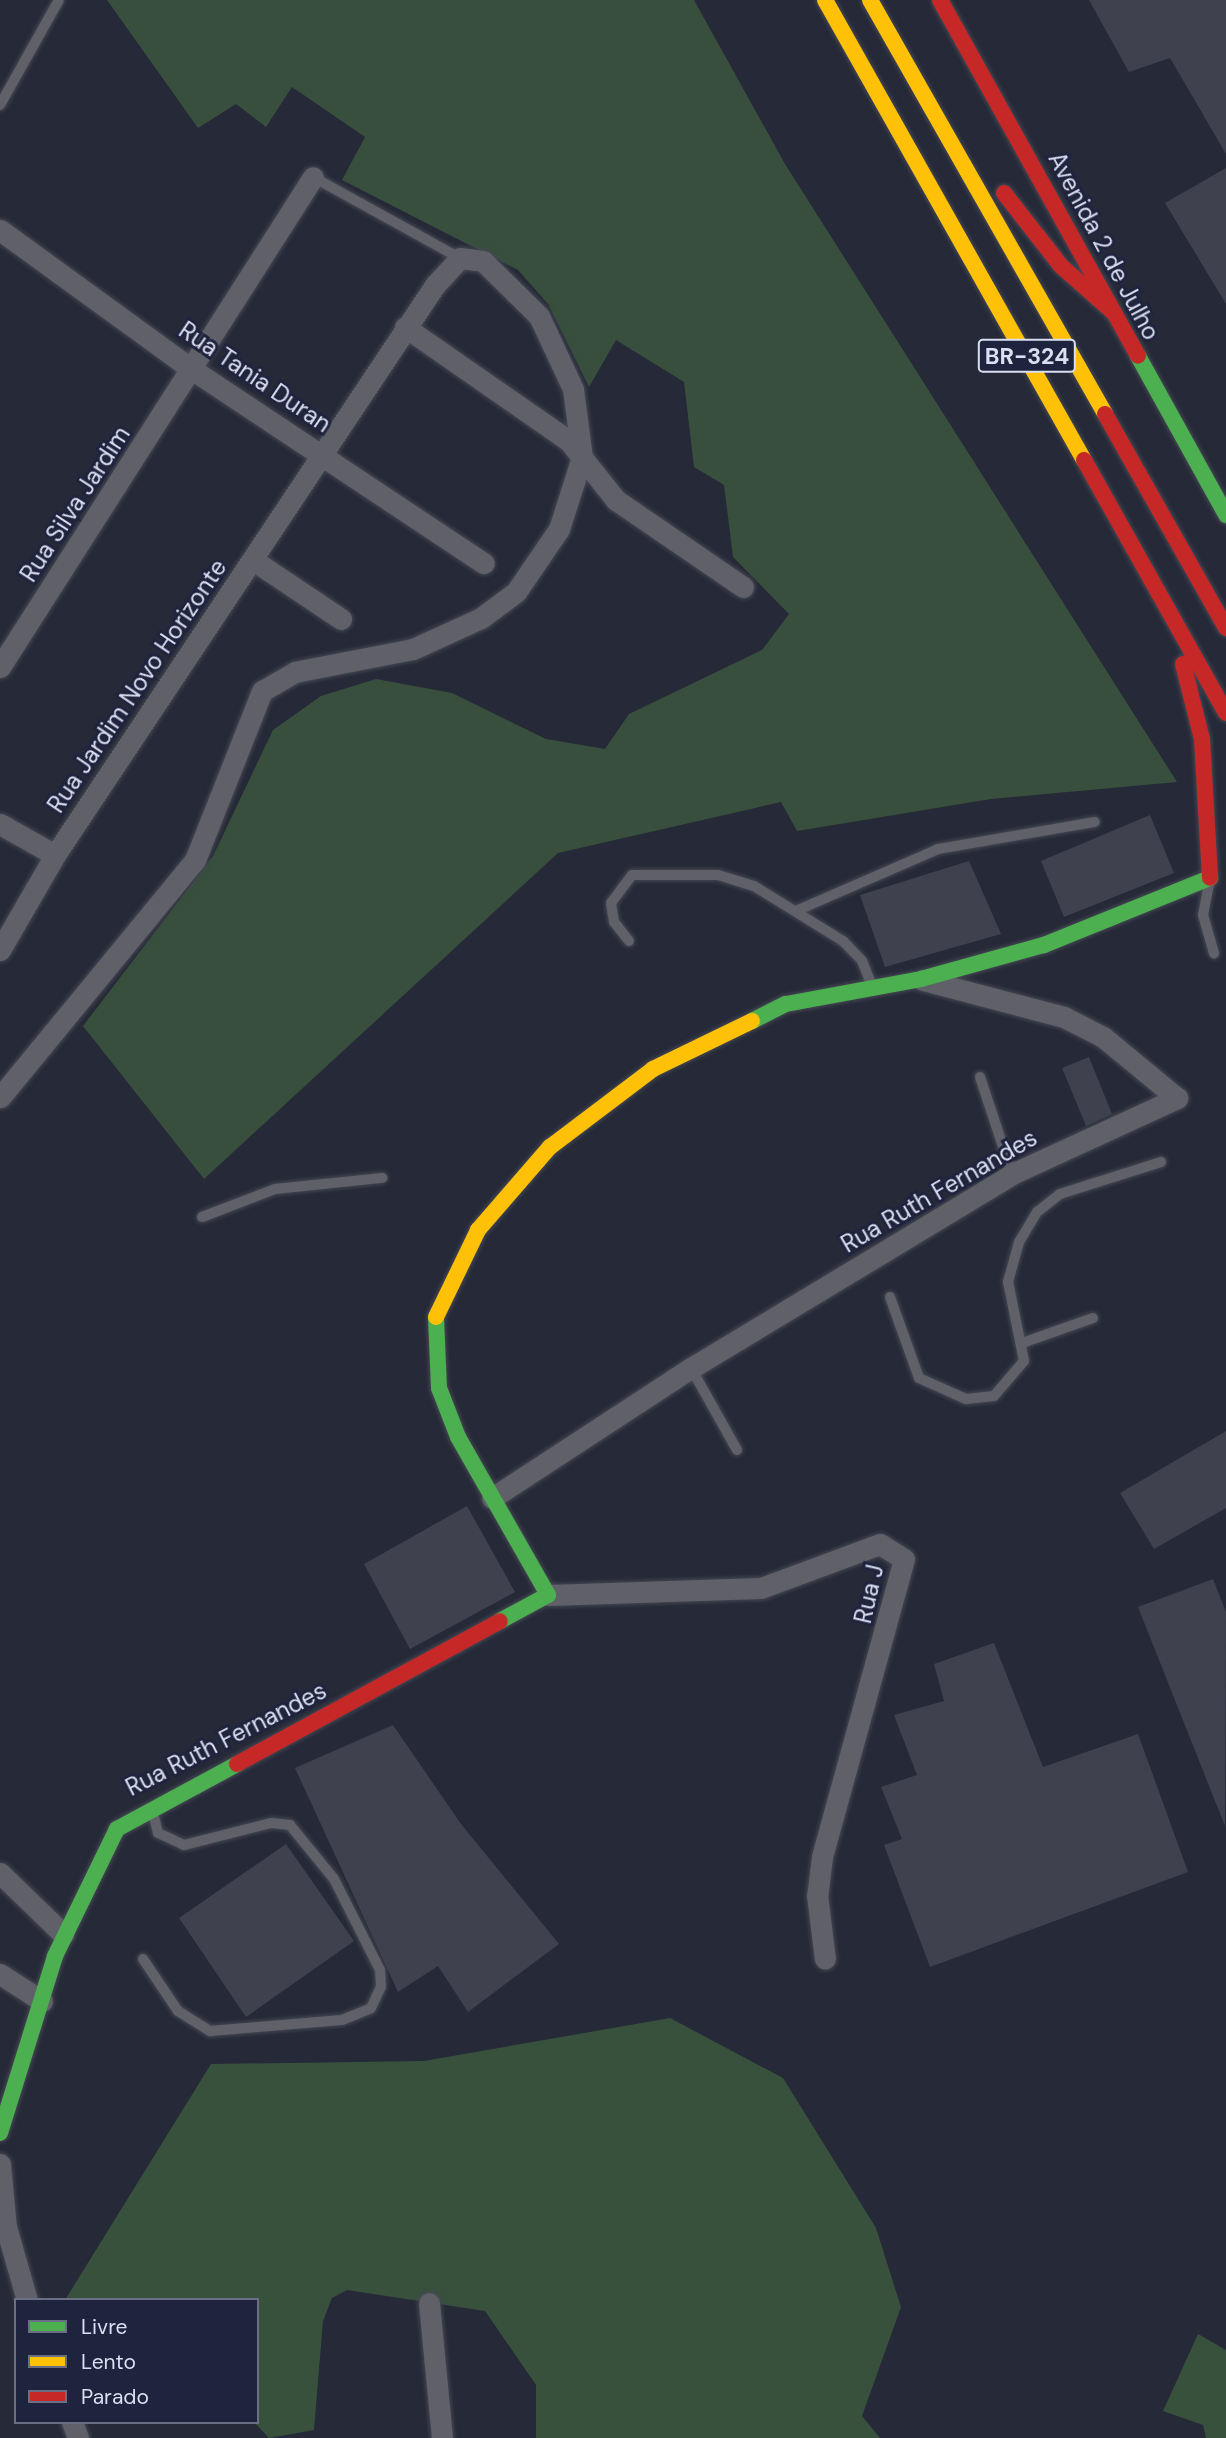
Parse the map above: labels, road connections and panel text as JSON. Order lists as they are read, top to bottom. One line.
{"streets":{"main road":["Avenida 2 de Julho","BR-324","Rua Ruth Fernandes"],"street":["Rua Tania Duran","Rua Silva Jardim","Rua Jardim Novo Horizonte","Rua J"]},"crossings":[["Rua Tania Duran","Rua Silva Jardim"],["Rua Tania Duran","Rua Jardim Novo Horizonte"],["Rua Ruth Fernandes","Rua J"]],"legend":["Livre","Lento","Parado"]}
